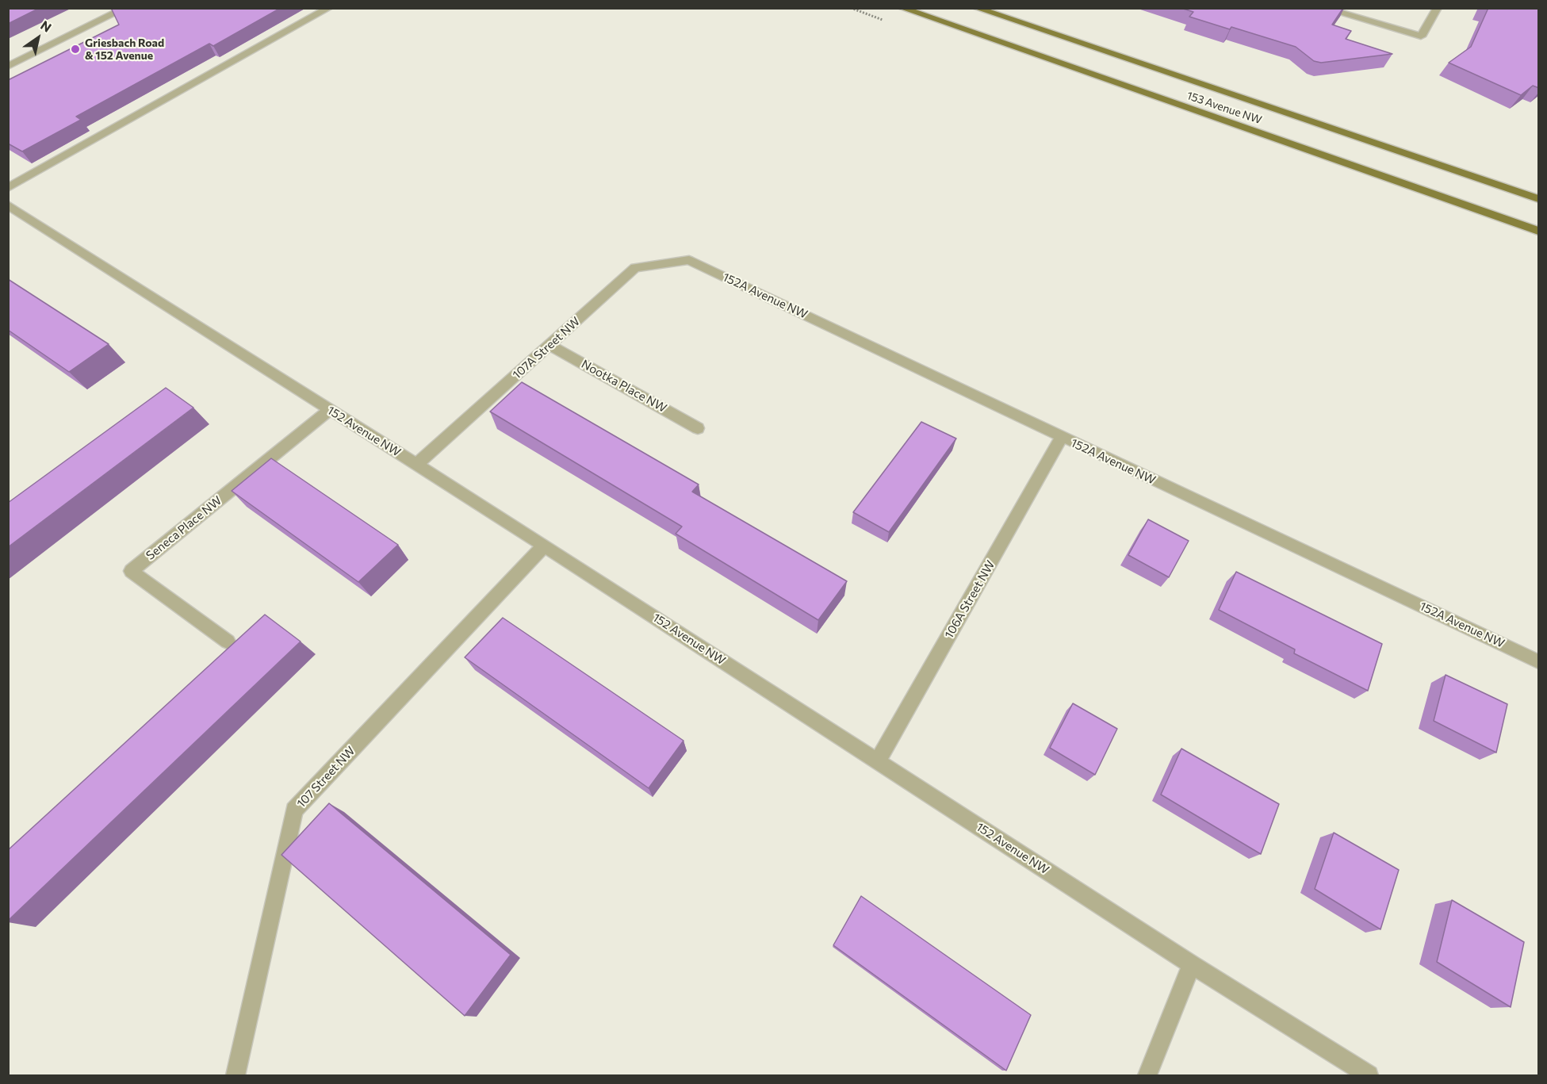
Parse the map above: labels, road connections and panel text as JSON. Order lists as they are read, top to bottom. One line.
{"streets":{"main road":["153 Avenue NW"],"street":["152A Avenue NW","107A Street NW","Nootka Place NW","152 Avenue NW","Seneca Place NW","106A Street NW","107 Street NW"]},"crossings":[["152A Avenue NW","107A Street NW"],["152A Avenue NW","106A Street NW"],["107A Street NW","Nootka Place NW"],["107A Street NW","152 Avenue NW"],["152 Avenue NW","Seneca Place NW"],["152 Avenue NW","106A Street NW"],["152 Avenue NW","107 Street NW"]],"places":["Griesbach Road & 152 Avenue"],"north":"top right"}
